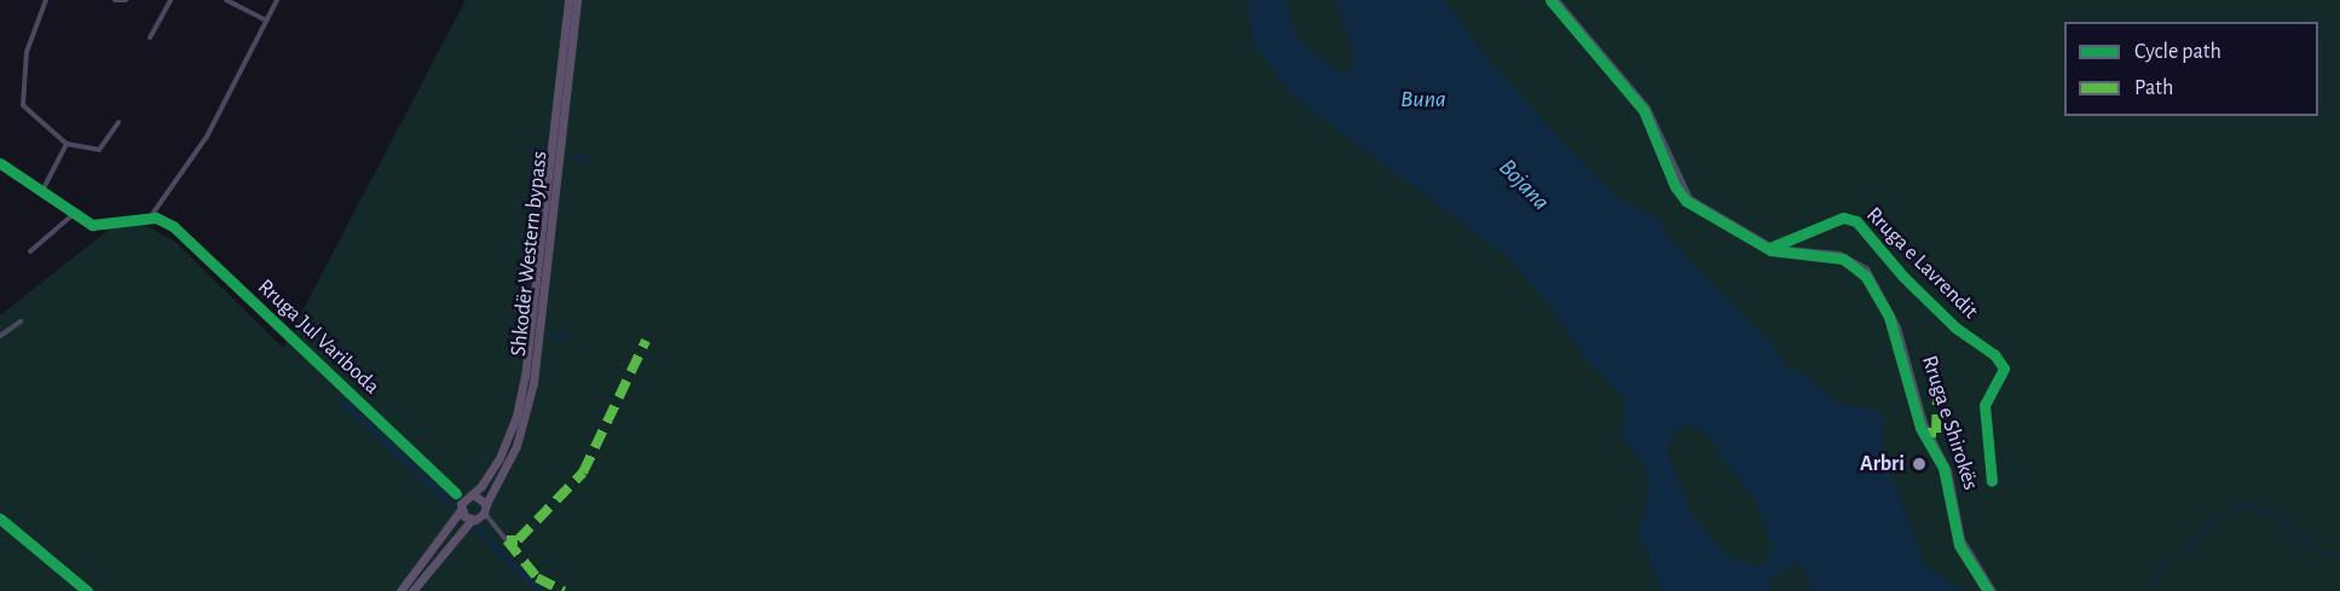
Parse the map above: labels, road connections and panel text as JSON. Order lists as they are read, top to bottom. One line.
{"streets":{"highway":["Shkodër Western bypass"],"main road":["Rruga e Shirokës"],"street":["Rruga e Lavrendit","Rruga Jul Variboda"]},"crossings":[["Shkodër Western bypass","Rruga Jul Variboda"],["Rruga e Lavrendit","Rruga e Shirokës"]],"water":["Buna","Bojana"],"places":["Arbri"],"legend":["Cycle path","Path"]}
